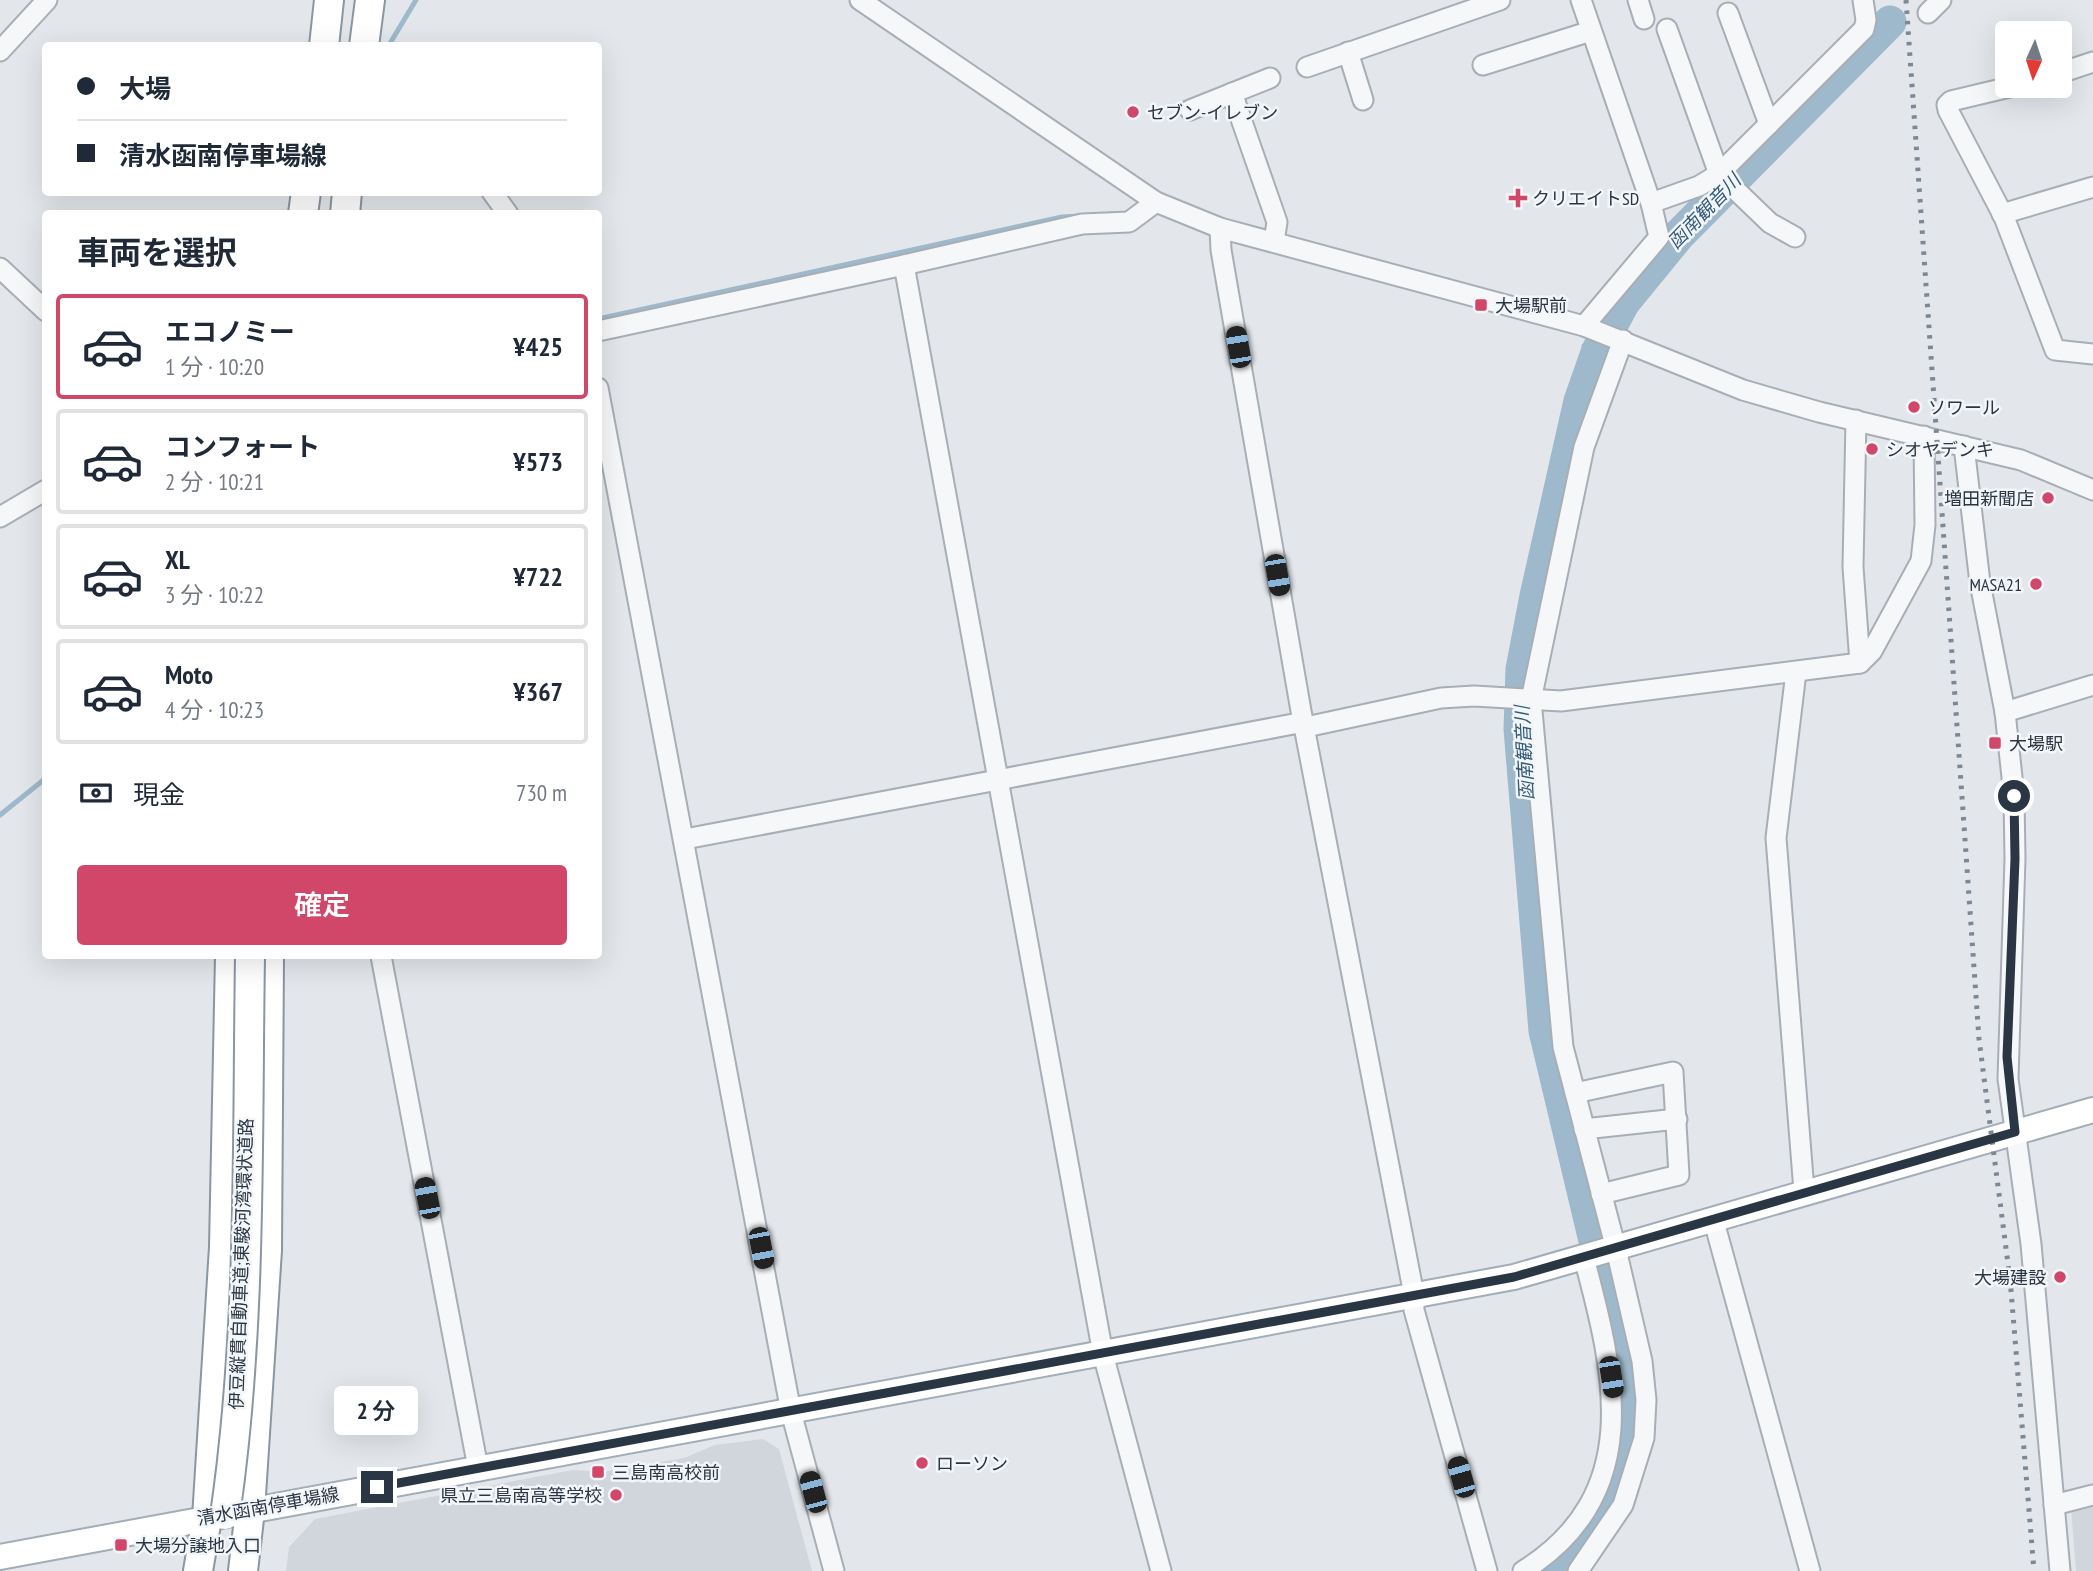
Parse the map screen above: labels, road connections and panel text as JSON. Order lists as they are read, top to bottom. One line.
{"streets":{"highway":["伊豆縦貫自動車道;東駿河湾環状道路"],"main road":["清水函南停車場線"]},"water":["函南観音川"],"places":{"other":["セブン-イレブン","ソワール","シオヤデンキ","増田新聞店","MASA21","大場建設","ローソン","県立三島南高等学校"],"health":["クリエイトSD"],"transit":["大場駅前","大場駅","三島南高校前","大場分譲地入口"]},"north":"bottom","page":{"banner":["大場","清水函南停車場線"],"heading":"車両を選択","list":[{"name":"エコノミー","note":"1 分 · 10:20","value":"¥425"},{"name":"コンフォート","note":"2 分 · 10:21","value":"¥573"},{"name":"XL","note":"3 分 · 10:22","value":"¥722"},{"name":"Moto","note":"4 分 · 10:23","value":"¥367"}],"pay":["現金","730 m"],"buttons":"確定","bubble":"2 分"}}
